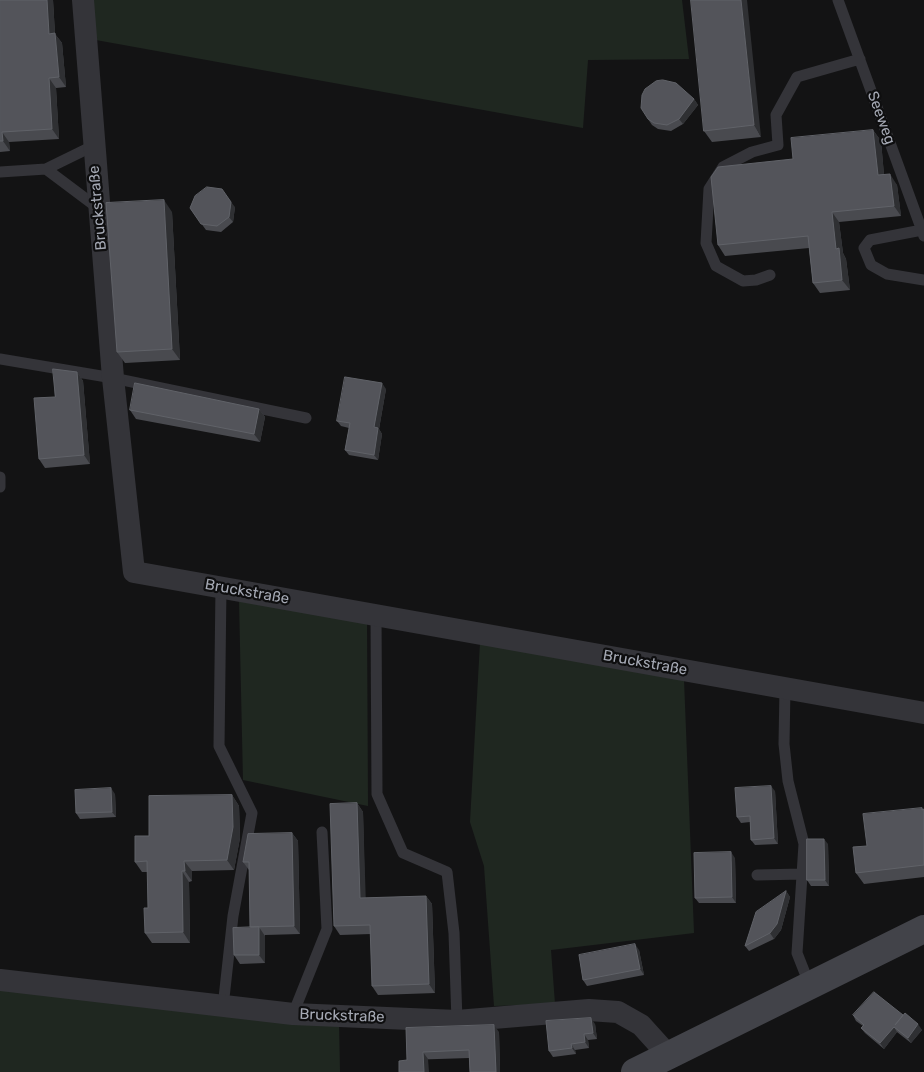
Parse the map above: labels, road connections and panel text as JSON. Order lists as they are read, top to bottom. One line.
{"streets":{"street":["Bruckstraße"],"lane":["Seeweg"]}}
